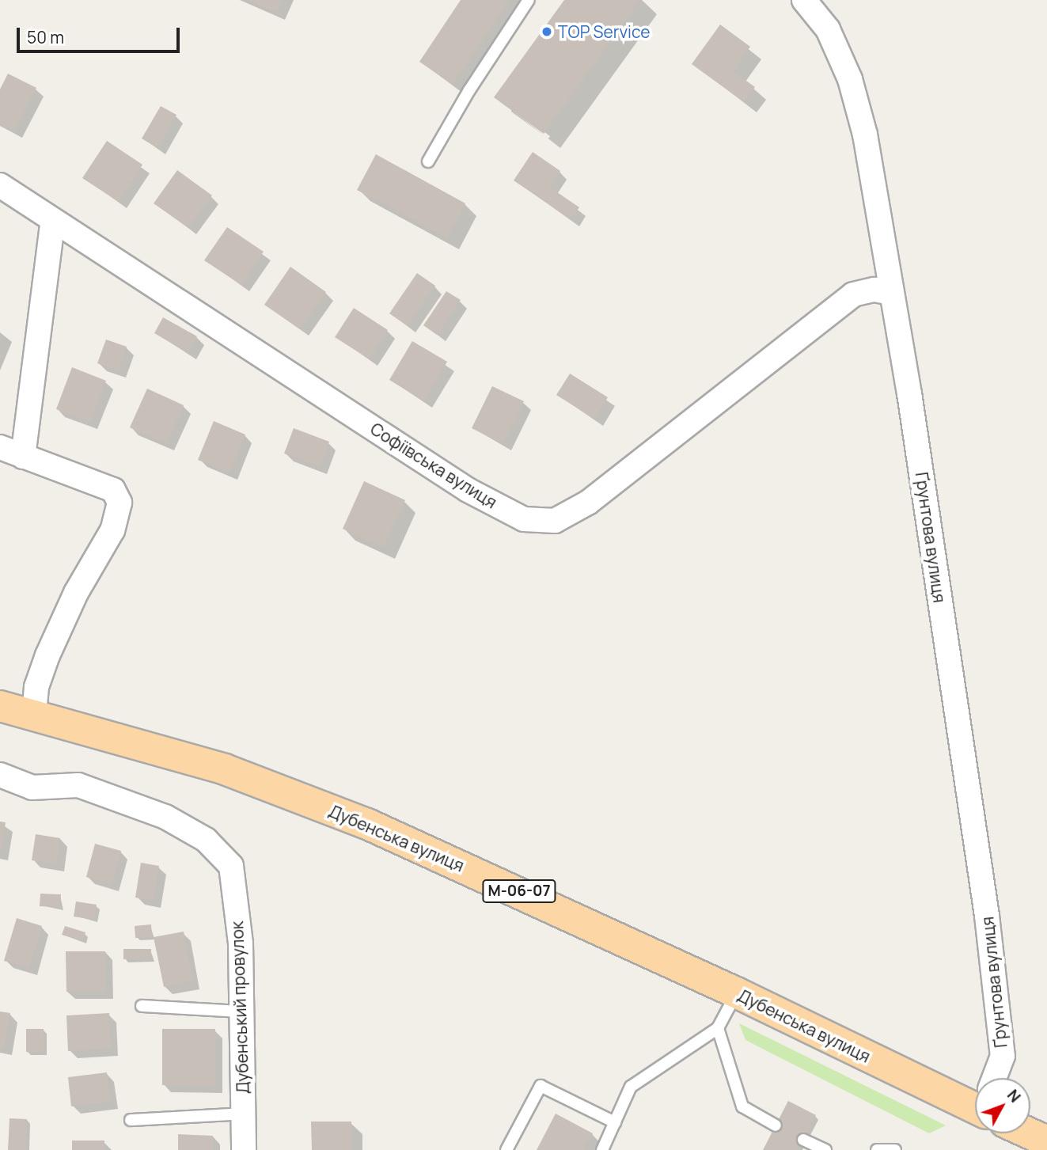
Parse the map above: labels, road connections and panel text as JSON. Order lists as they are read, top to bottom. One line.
{"streets":{"main road":["Дубенська вулиця","М-06-07"],"street":["Софіївська вулиця","Ґрунтова вулиця","Дубенський провулок"]},"crossings":[["Софіївська вулиця","Ґрунтова вулиця"]],"places":["TOP Service"],"scale_bar":"50 m","north":"top right"}
